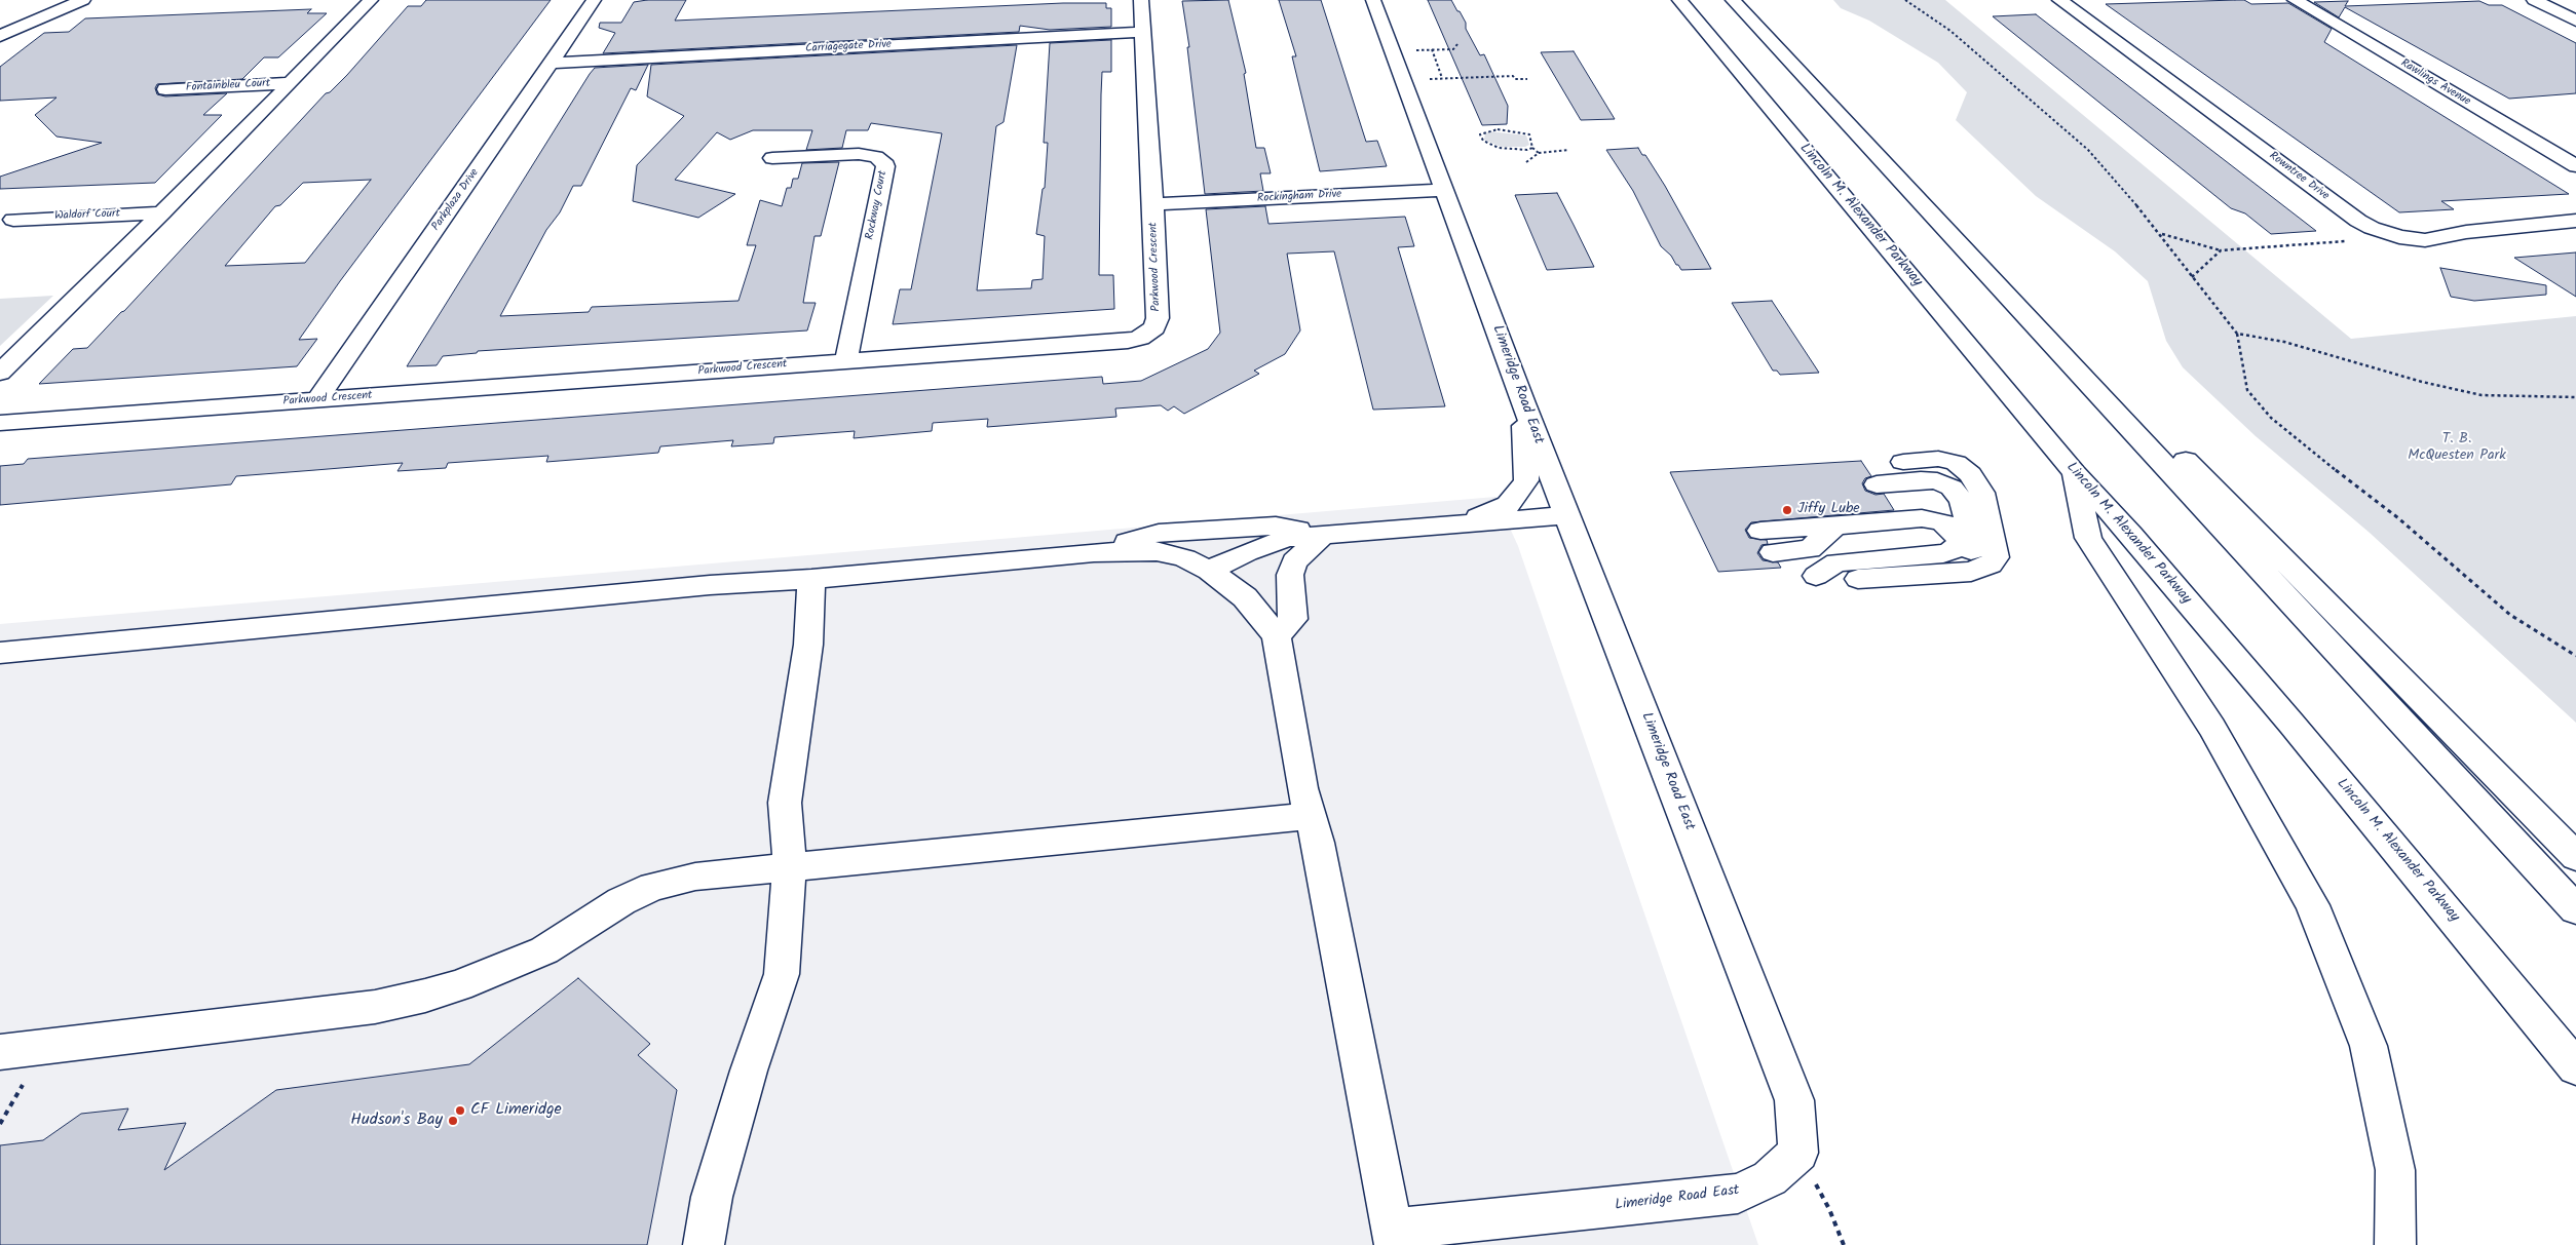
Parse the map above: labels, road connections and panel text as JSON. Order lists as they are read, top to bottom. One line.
{"streets":{"main road":["Carriagegate Drive","Rawlings Avenue","Fontainbleu Court","Rowntree Drive","Rockingham Drive","Parkplaza Drive","Rockway Court","Waldorf Court","Lincoln M. Alexander Parkway","Parkwood Crescent","Limeridge Road East"]},"crossings":[["Carriagegate Drive","Parkplaza Drive"],["Carriagegate Drive","Parkwood Crescent"],["Rockingham Drive","Parkwood Crescent"],["Rockingham Drive","Limeridge Road East"],["Parkplaza Drive","Parkwood Crescent"],["Rockway Court","Parkwood Crescent"]],"parks":["T. B. McQuesten Park"],"places":["Jiffy Lube","CF Limeridge","Hudson's Bay"]}
